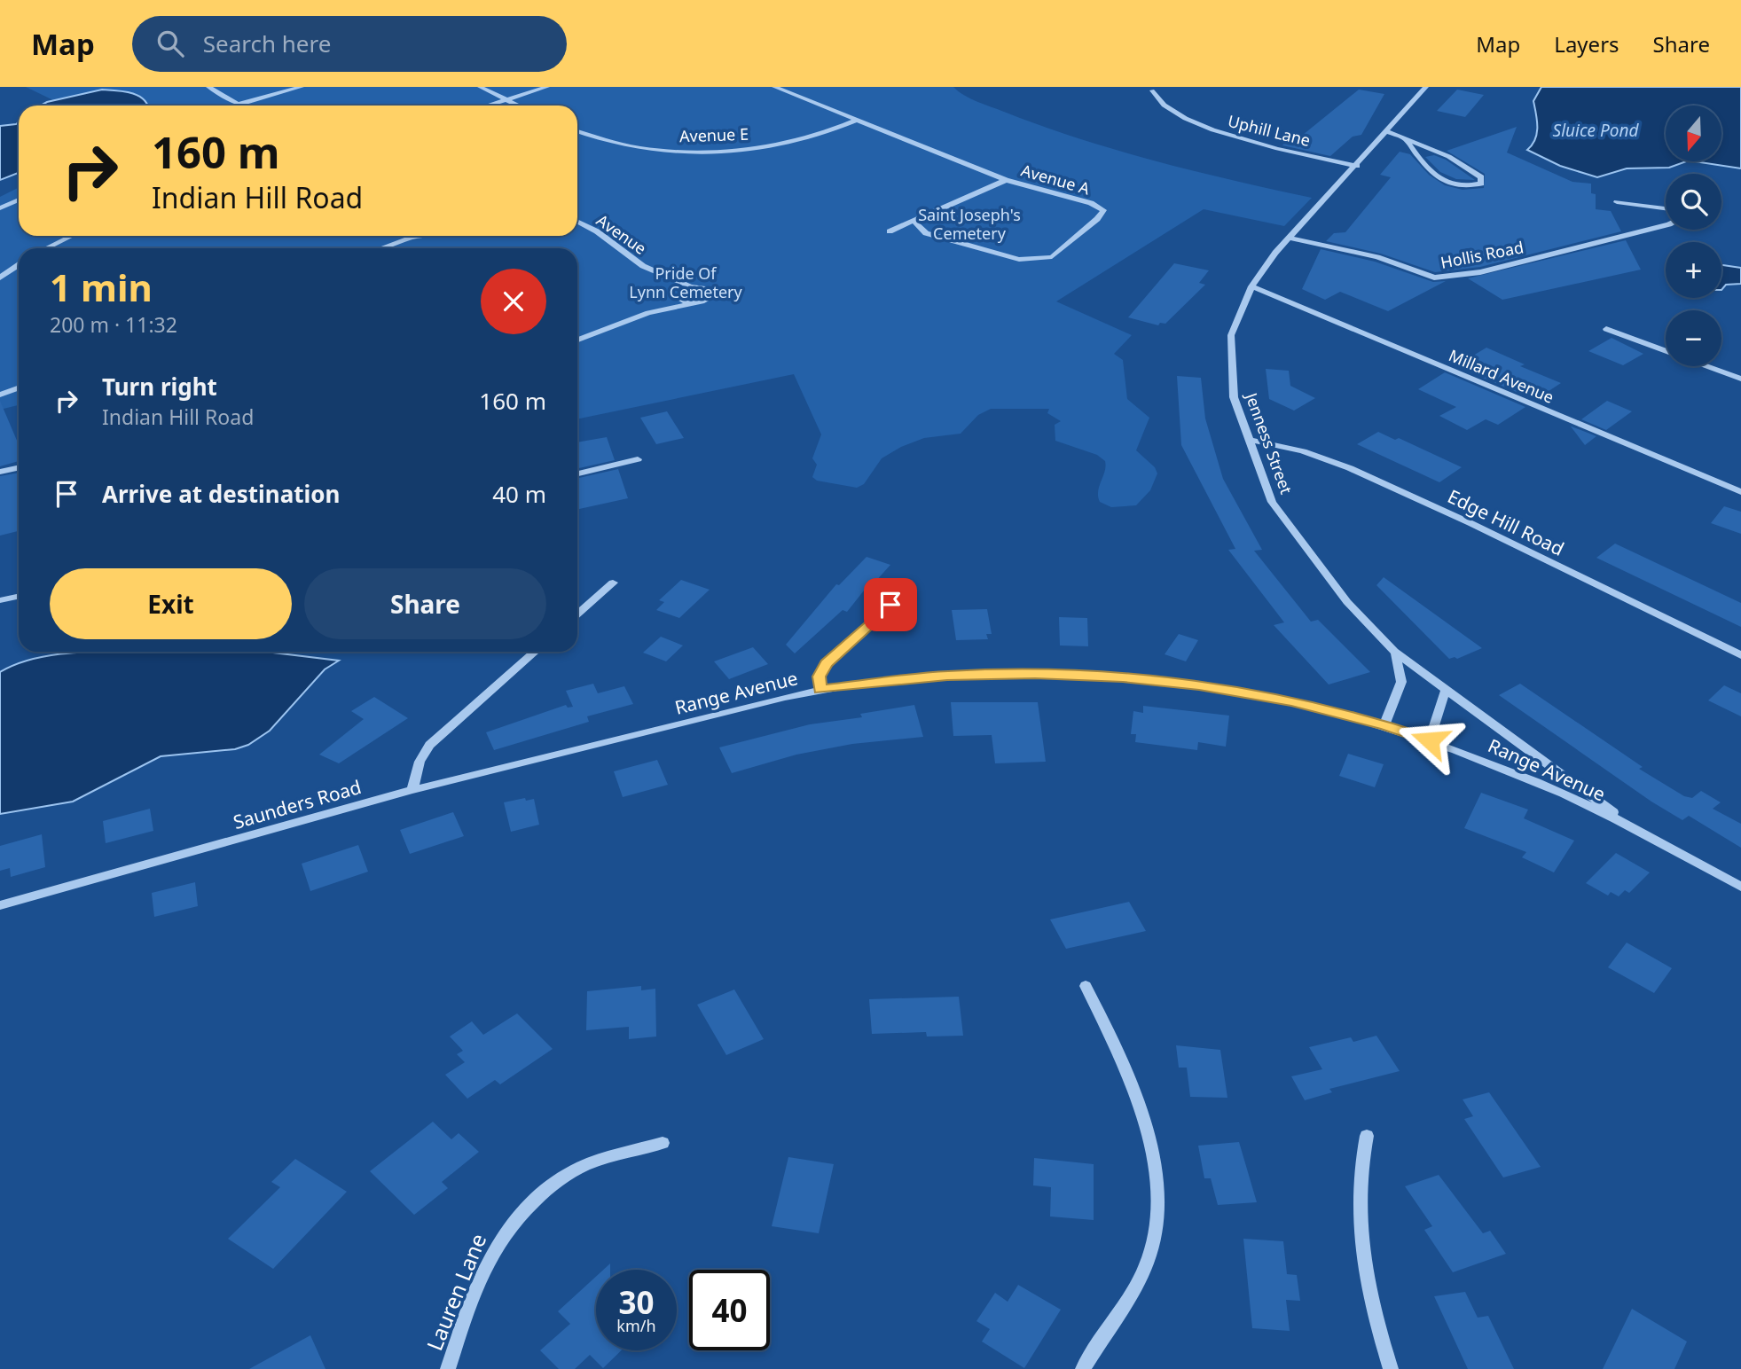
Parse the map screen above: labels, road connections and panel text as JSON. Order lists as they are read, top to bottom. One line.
{"streets":{"street":["Uphill Lane","Avenue E","Avenue A","Avenue","Hollis Road","Millard Avenue","Jenness Street","Edge Hill Road","Range Avenue","Saunders Road","Lauren Lane"]},"crossings":[["Uphill Lane","Jenness Street"],["Avenue E","Avenue A"],["Hollis Road","Jenness Street"],["Millard Avenue","Jenness Street"],["Jenness Street","Edge Hill Road"],["Jenness Street","Range Avenue"],["Range Avenue","Saunders Road"]],"water":["Sluice Pond"],"parks":["Saint Joseph's Cemetery","Pride Of Lynn Cemetery"],"north":"bottom","page":{"header":"Map","search":"Search here","nav":["Map","Layers","Share"],"map_buttons":["+","−"],"turn":["160 m","Indian Hill Road"],"heading":["1 min","200 m · 11:32"],"list":[{"name":"Turn right","note":"Indian Hill Road","value":"160 m"},{"name":"Arrive at destination","value":"40 m"}],"buttons":["Exit","Share"],"speed":"30 km/h","limit":"40"}}
